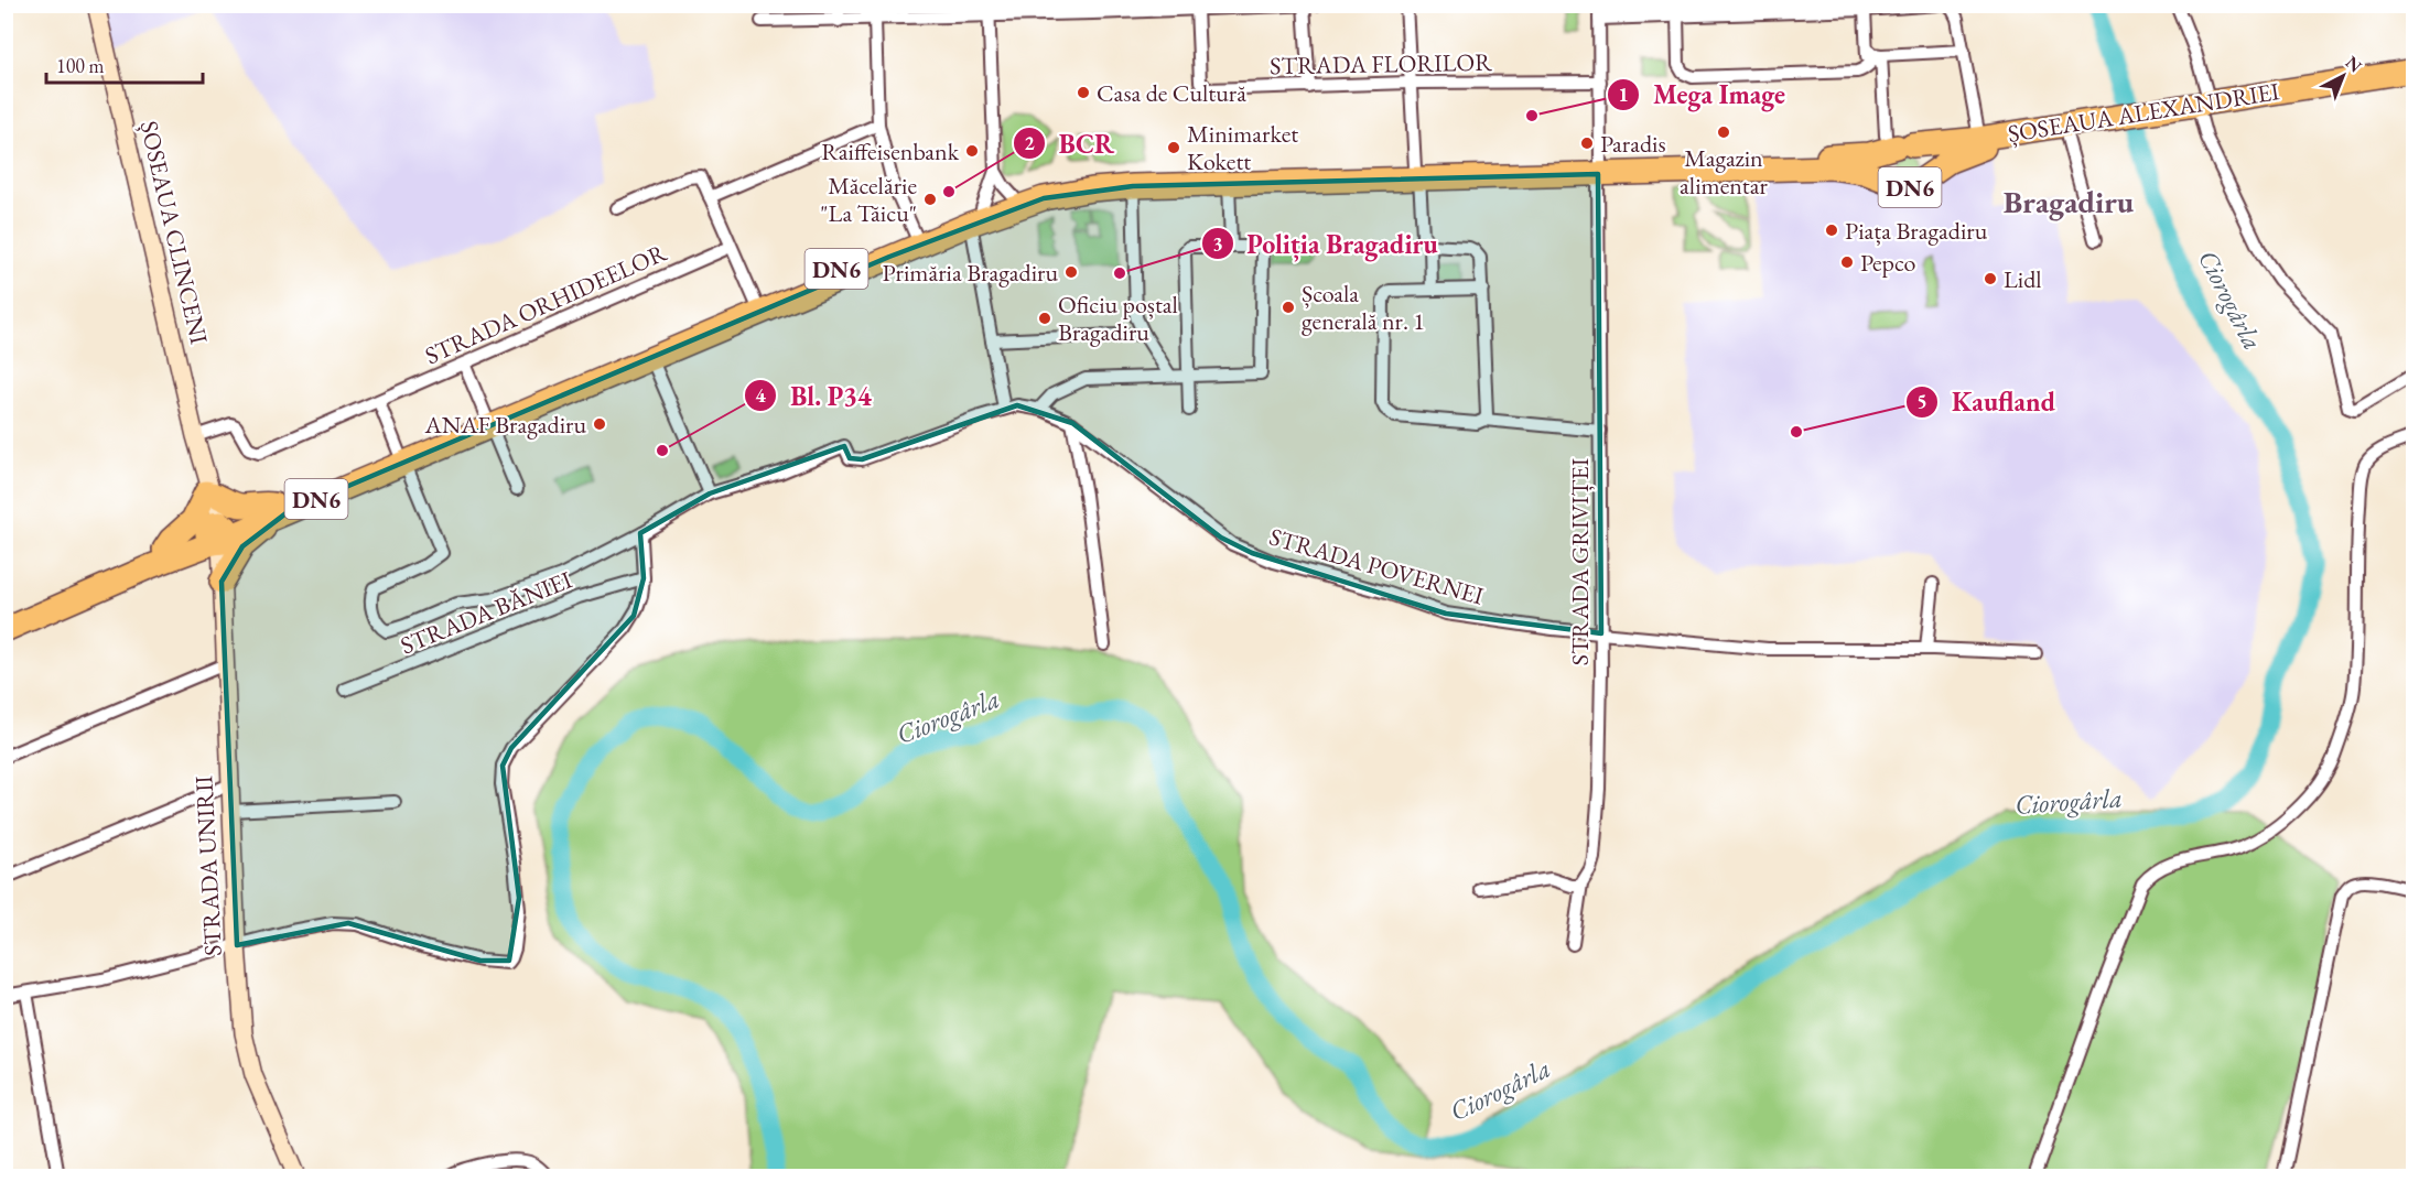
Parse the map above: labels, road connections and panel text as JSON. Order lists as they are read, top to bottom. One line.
{"streets":{"highway":["ȘOSEAUA ALEXANDRIEI","DN6"],"main road":["ȘOSEAUA CLINCENI","STRADA UNIRII"],"street":["STRADA FLORILOR","STRADA ORHIDEELOR","STRADA GRIVIȚEI","STRADA POVERNEI","STRADA BĂNIEI"]},"crossings":[["STRADA FLORILOR","STRADA GRIVIȚEI"],["ȘOSEAUA ALEXANDRIEI","DN6"],["ȘOSEAUA ALEXANDRIEI","ȘOSEAUA CLINCENI"],["ȘOSEAUA ALEXANDRIEI","STRADA GRIVIȚEI"],["ȘOSEAUA ALEXANDRIEI","STRADA UNIRII"],["ȘOSEAUA CLINCENI","STRADA ORHIDEELOR"],["ȘOSEAUA CLINCENI","STRADA UNIRII"],["STRADA GRIVIȚEI","STRADA POVERNEI"]],"districts":["Bragadiru"],"water":["Ciorogârla"],"places":["Casa de Cultură","Mega Image","Magazin alimentar","Paradis","Minimarket Kokett","Raiffeisenbank","BCR","Măcelărie \"La Tăicu\"","Piața Bragadiru","Pepco","Primăria Bragadiru","Poliția Bragadiru","Lidl","Școala generală nr. 1","Oficiu poștal Bragadiru","ANAF Bragadiru","Kaufland","Bl. P34"],"scale_bar":"100 m","north":"top right"}
